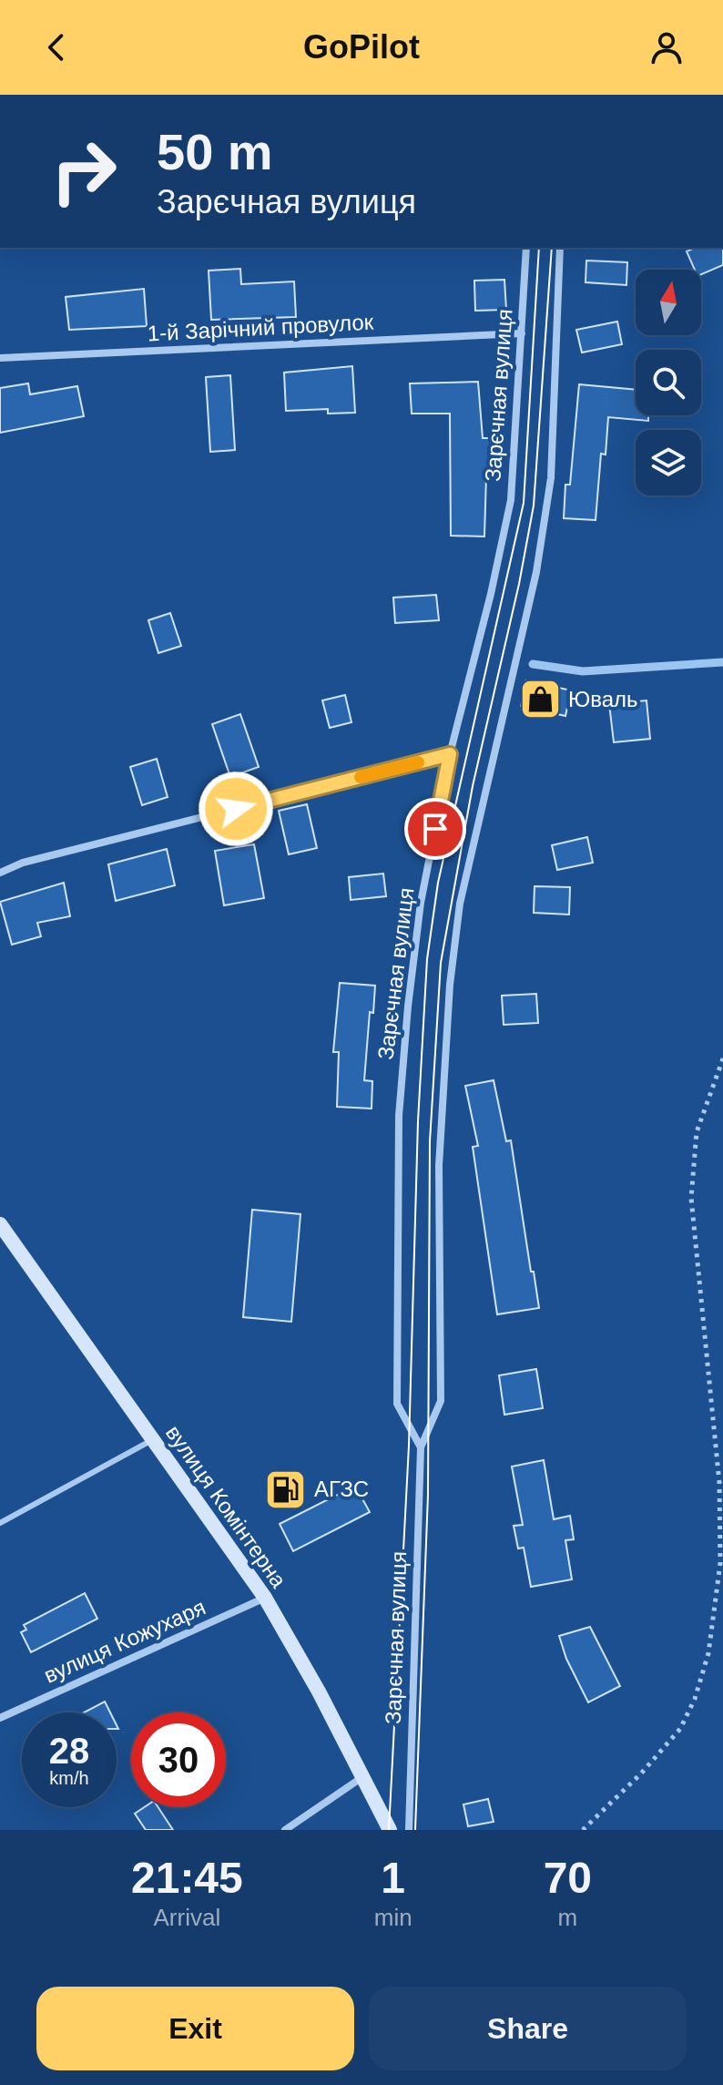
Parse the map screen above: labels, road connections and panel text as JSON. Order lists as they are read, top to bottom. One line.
{"streets":{"main road":["вулиця Комінтерна"],"street":["1-й Зарічний провулок","Зарєчная вулиця","вулиця Кожухаря"]},"crossings":[["1-й Зарічний провулок","Зарєчная вулиця"],["вулиця Комінтерна","вулиця Кожухаря"]],"places":{"shop":["Юваль"],"fuel station":["АГЗС"]},"north":"top","page":{"header":"GoPilot","turn":["50 m","Зарєчная вулиця"],"speed":"28 km/h","limit":"30","eta":["21:45","Arrival","1","min","70","m"],"buttons":["Exit","Share"]}}
